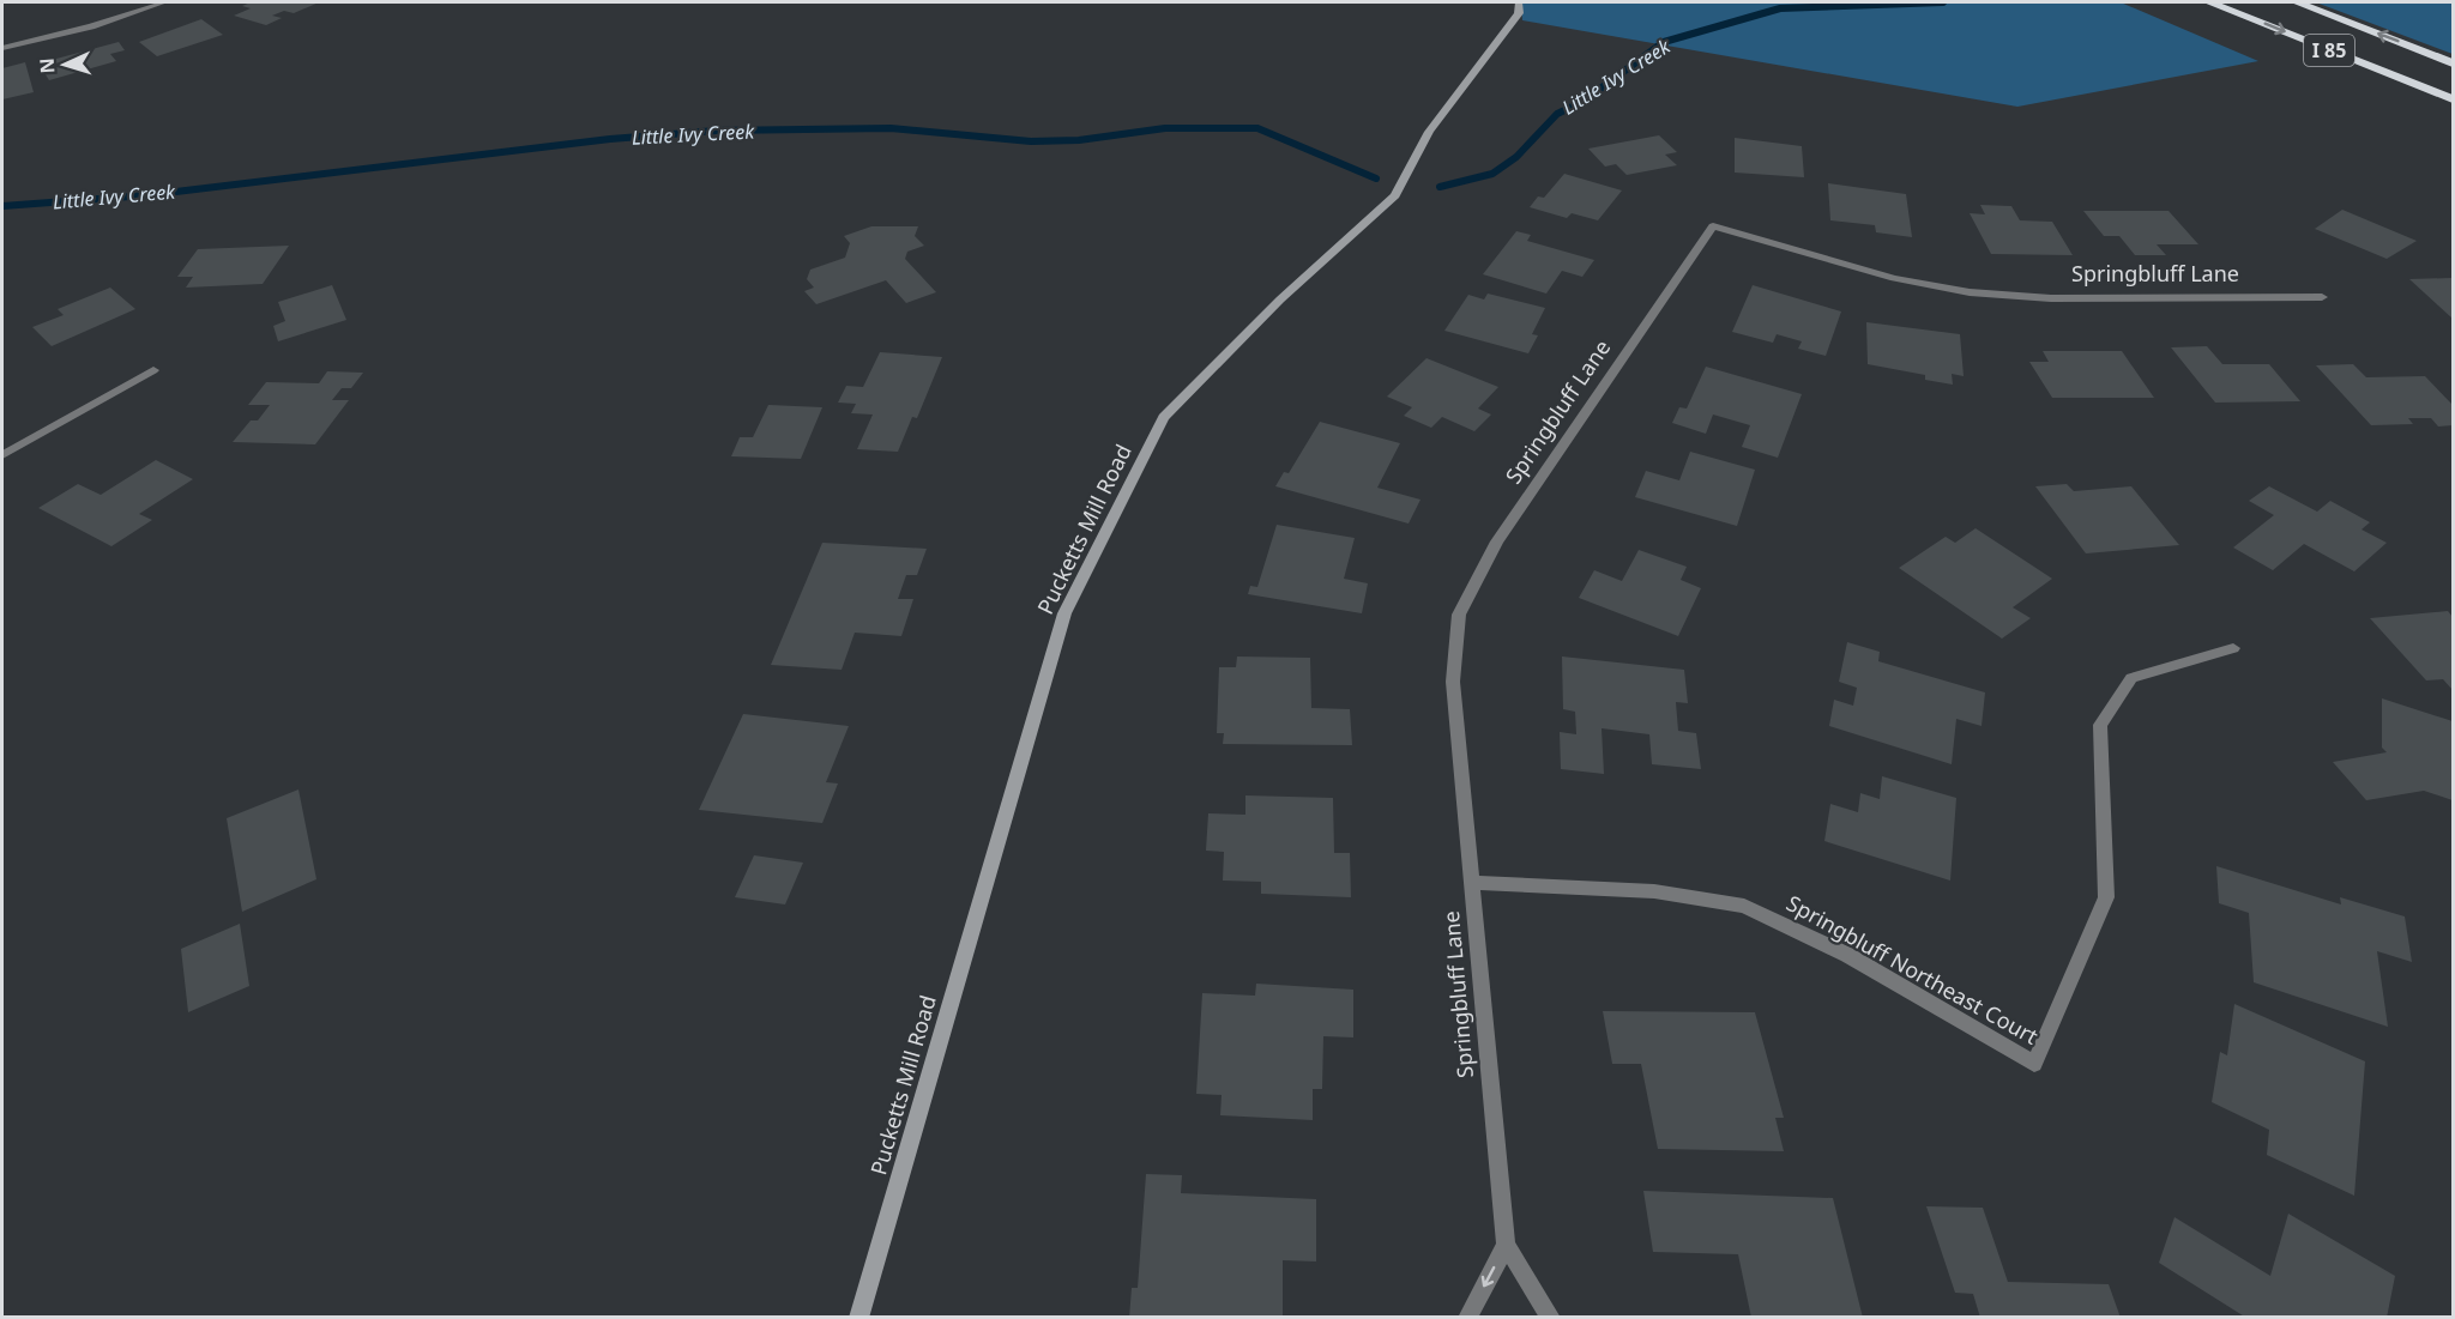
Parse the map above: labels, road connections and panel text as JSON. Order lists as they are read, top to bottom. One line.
{"streets":{"highway":["I 85"],"street":["Springbluff Lane","Pucketts Mill Road","Springbluff Northeast Court"]},"crossings":[["Springbluff Lane","Springbluff Northeast Court"]],"water":["Little Ivy Creek"],"north":"left"}
